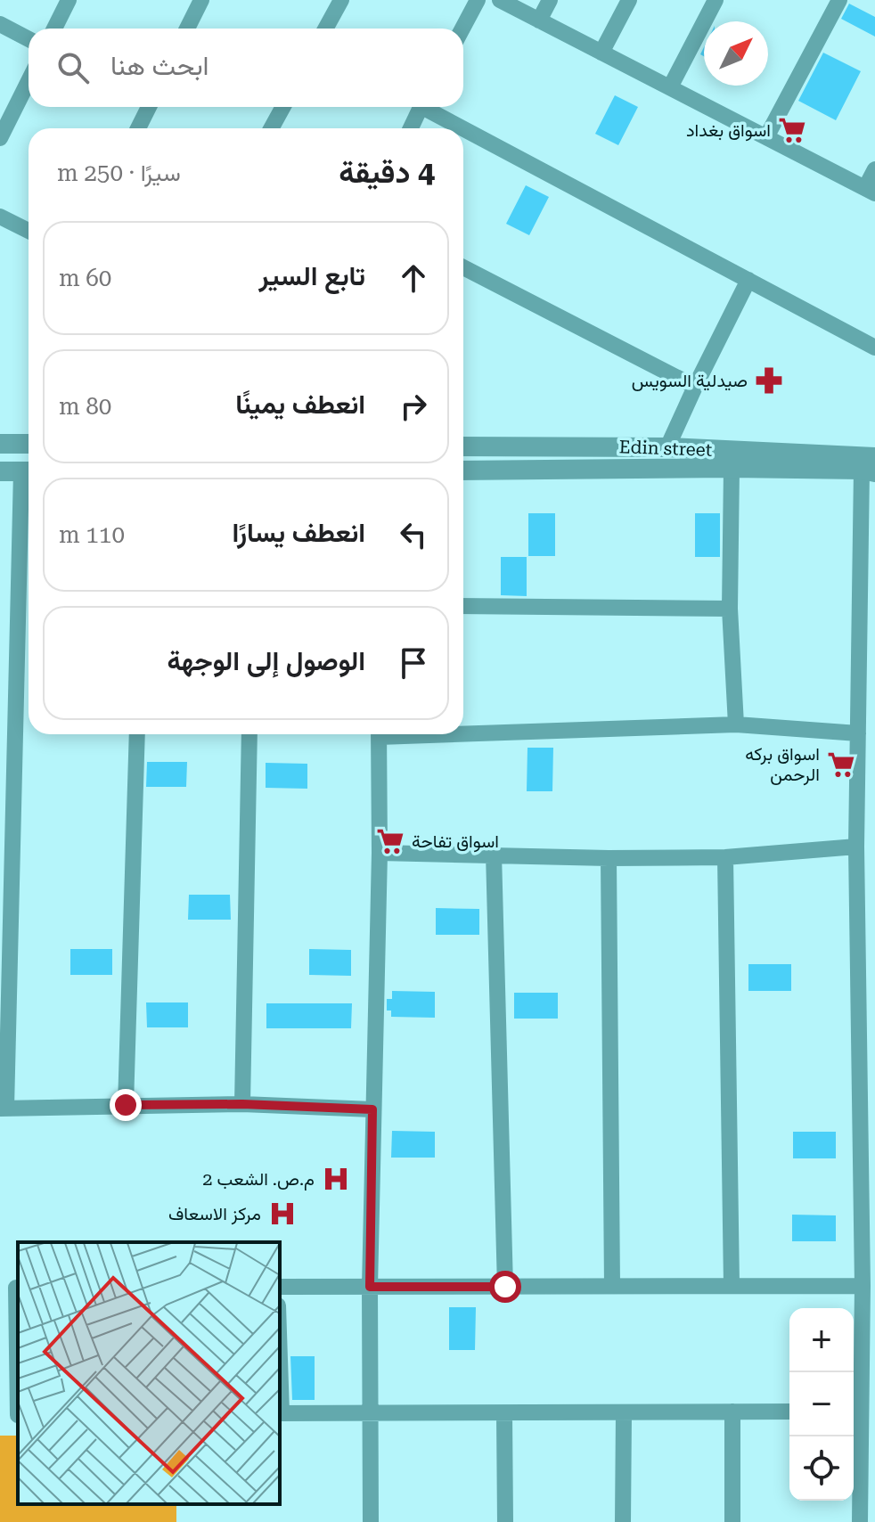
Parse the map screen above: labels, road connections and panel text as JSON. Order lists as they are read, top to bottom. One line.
{"streets":{"street":["Edin street"]},"places":{"supermarket":["اسواق بغداد","اسواق بركه الرحمن","اسواق تفاحة"],"pharmacy":["صيدلية السويس"],"hospital":["م.ص. الشعب 2","مركز الاسعاف"]},"north":"top right","page":{"search":"ابحث هنا","heading":["4 دقيقة","سيرًا · 250 m"],"list":[["تابع السير","60 m"],["انعطف يمينًا","80 m"],["انعطف يسارًا","110 m"],"الوصول إلى الوجهة"],"map_buttons":["+","−"]}}
